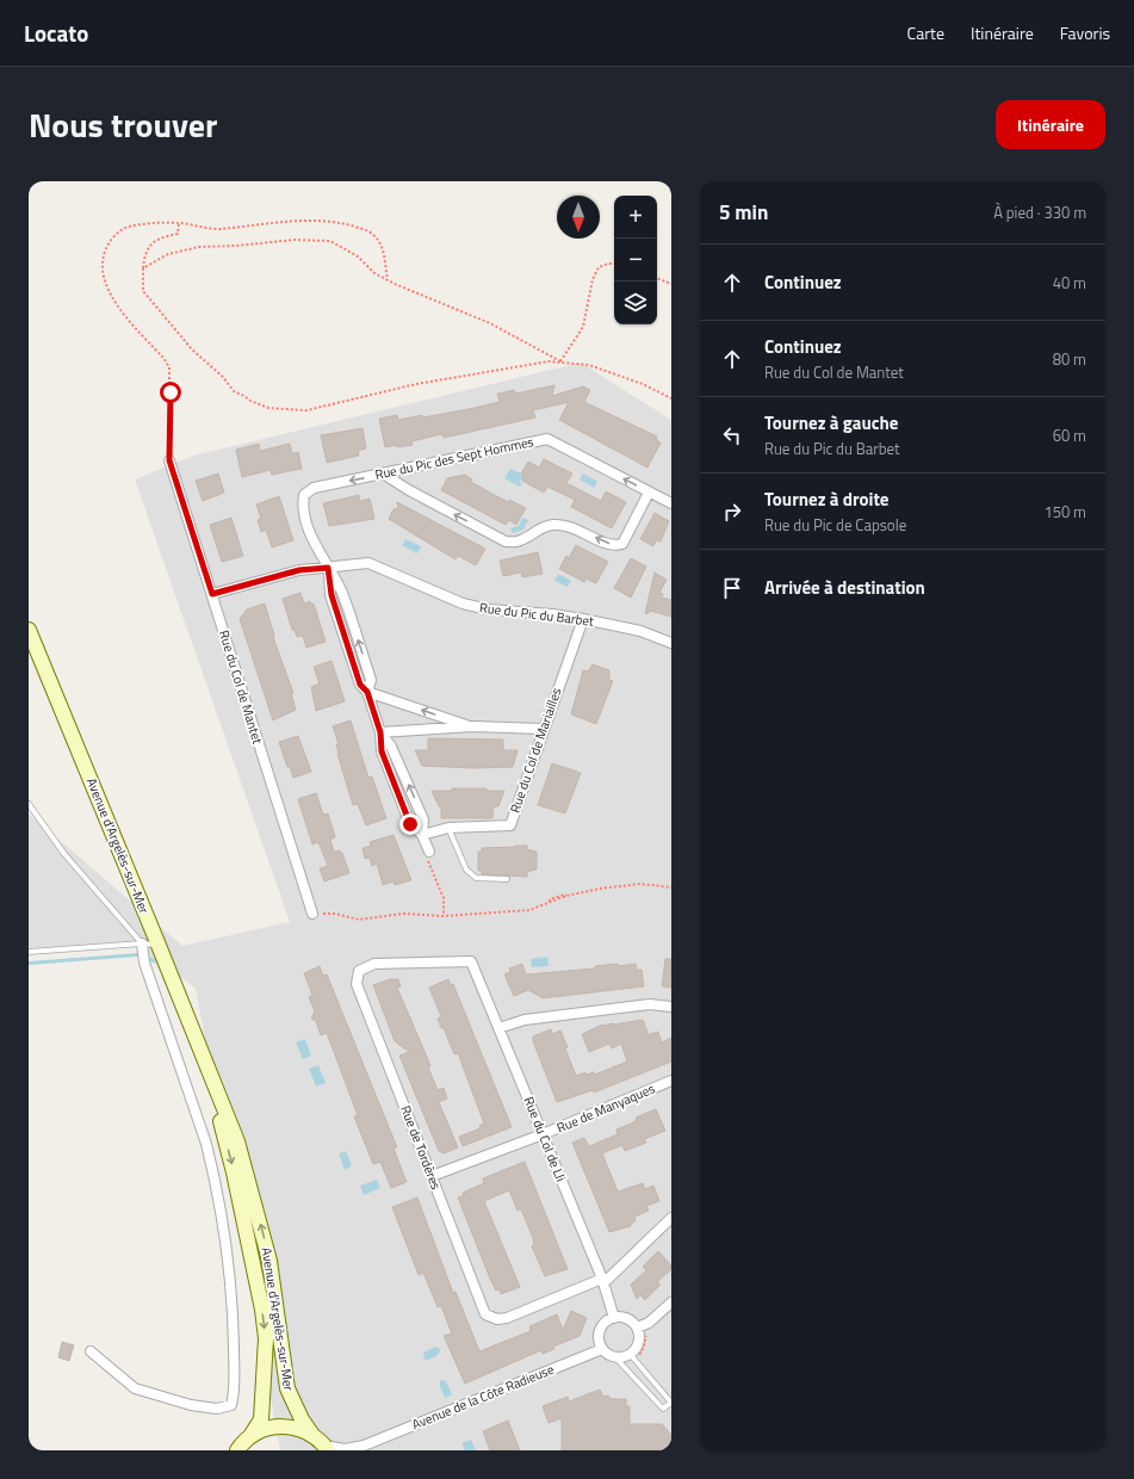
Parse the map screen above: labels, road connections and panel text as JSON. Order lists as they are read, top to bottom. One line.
{"streets":{"main road":["Avenue d'Argelès-sur-Mer"],"street":["Rue du Pic des Sept Hommes","Rue du Pic du Barbet","Rue du Col de Mantet","Rue du Col de Mariailles","Rue de Manyaques","Rue du Col de Lli","Rue de Tordères","Avenue de la Côte Radieuse"]},"crossings":[["Rue du Pic des Sept Hommes","Rue du Pic du Barbet"],["Rue du Pic du Barbet","Rue du Col de Mantet"],["Rue du Pic du Barbet","Rue du Col de Mariailles"],["Rue de Manyaques","Rue du Col de Lli"],["Rue de Manyaques","Rue de Tordères"],["Rue du Col de Lli","Rue de Tordères"],["Rue du Col de Lli","Avenue de la Côte Radieuse"]],"north":"bottom","page":{"header":"Locato","nav":["Carte","Itinéraire","Favoris"],"title":"Nous trouver","buttons":"Itinéraire","heading":["5 min","À pied · 330 m"],"map_buttons":["+","−"],"list":[["Continuez","40 m"],["Continuez","Rue du Col de Mantet","80 m"],["Tournez à gauche","Rue du Pic du Barbet","60 m"],["Tournez à droite","Rue du Pic de Capsole","150 m"],"Arrivée à destination"]}}
